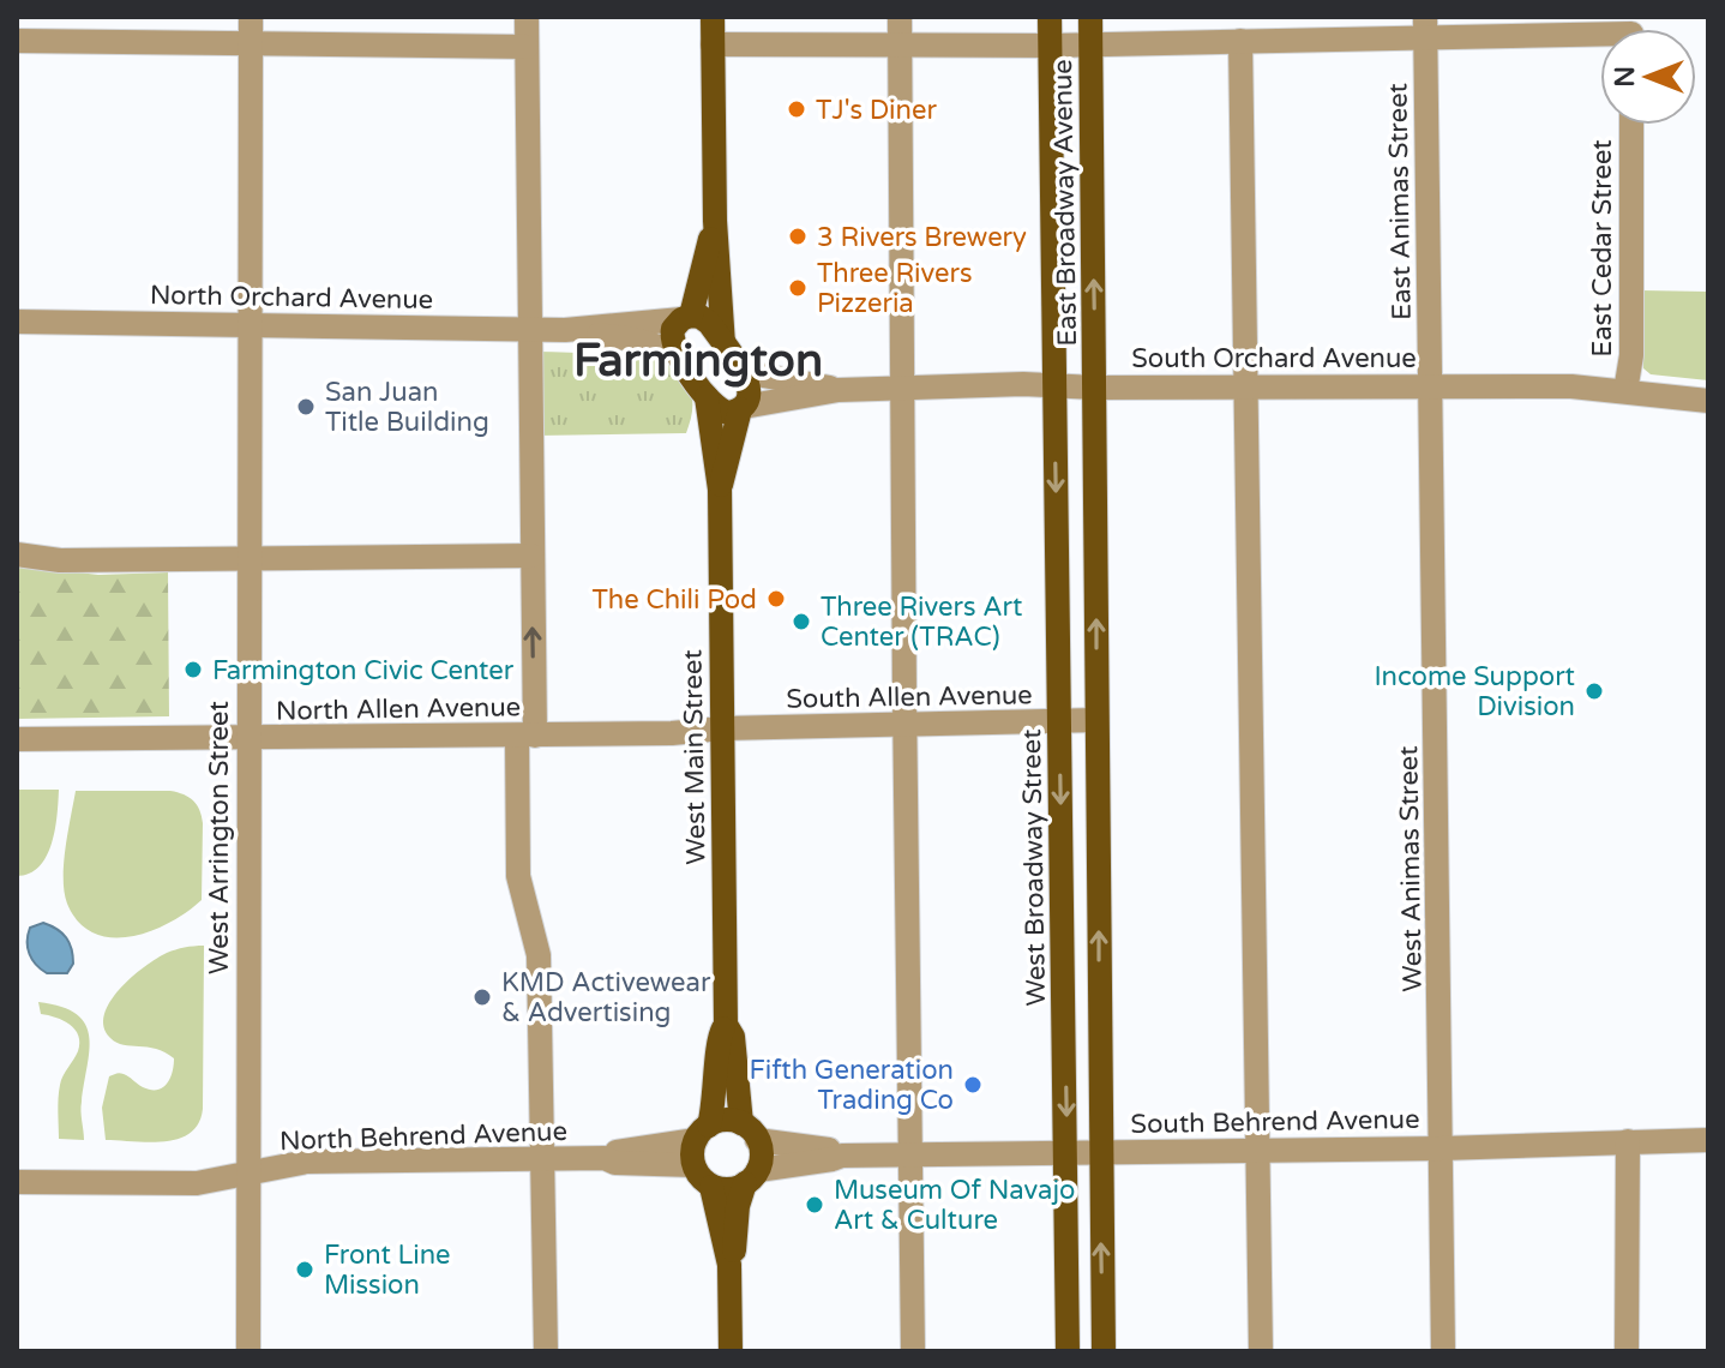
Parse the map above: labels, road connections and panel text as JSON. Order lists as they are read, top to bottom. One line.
{"streets":{"main road":["East Broadway Avenue","West Main Street","West Broadway Street"],"street":["East Animas Street","East Cedar Street","North Orchard Avenue","South Orchard Avenue","South Allen Avenue","North Allen Avenue","West Arrington Street","West Animas Street","South Behrend Avenue","North Behrend Avenue"]},"crossings":[["East Animas Street","South Orchard Avenue"],["East Animas Street","West Animas Street"],["East Broadway Avenue","South Orchard Avenue"],["East Broadway Avenue","West Broadway Street"],["East Cedar Street","South Orchard Avenue"],["North Orchard Avenue","West Arrington Street"],["South Orchard Avenue","West Main Street"],["South Orchard Avenue","West Broadway Street"],["South Orchard Avenue","West Animas Street"],["South Allen Avenue","North Allen Avenue"],["South Allen Avenue","West Main Street"],["South Allen Avenue","West Broadway Street"],["North Allen Avenue","West Main Street"],["North Allen Avenue","West Arrington Street"],["West Main Street","South Behrend Avenue"],["West Main Street","North Behrend Avenue"],["West Arrington Street","North Behrend Avenue"],["West Broadway Street","South Behrend Avenue"],["West Animas Street","South Behrend Avenue"],["South Behrend Avenue","North Behrend Avenue"]],"districts":["Farmington"],"places":["TJ's Diner","3 Rivers Brewery","Three Rivers Pizzeria","San Juan Title Building","The Chili Pod","Three Rivers Art Center (TRAC)","Farmington Civic Center","Income Support Division","KMD Activewear & Advertising","Fifth Generation Trading Co","Museum Of Navajo Art & Culture","Front Line Mission"],"north":"left"}
